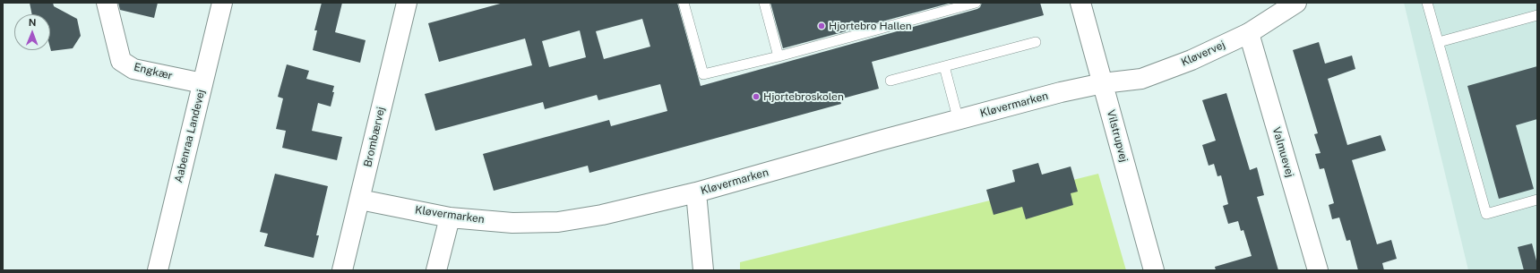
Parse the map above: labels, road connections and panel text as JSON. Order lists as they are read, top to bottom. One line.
{"streets":{"street":["Kløvervej","Engkær","Kløvermarken","Aabenraa Landevej","Vilstrupvej","Brombærvej","Valmuevej"]},"crossings":[["Kløvervej","Kløvermarken"],["Kløvervej","Vilstrupvej"],["Kløvervej","Valmuevej"],["Engkær","Aabenraa Landevej"],["Kløvermarken","Vilstrupvej"],["Kløvermarken","Brombærvej"]],"places":["Hjortebro Hallen","Hjortebroskolen"],"north":"top"}
